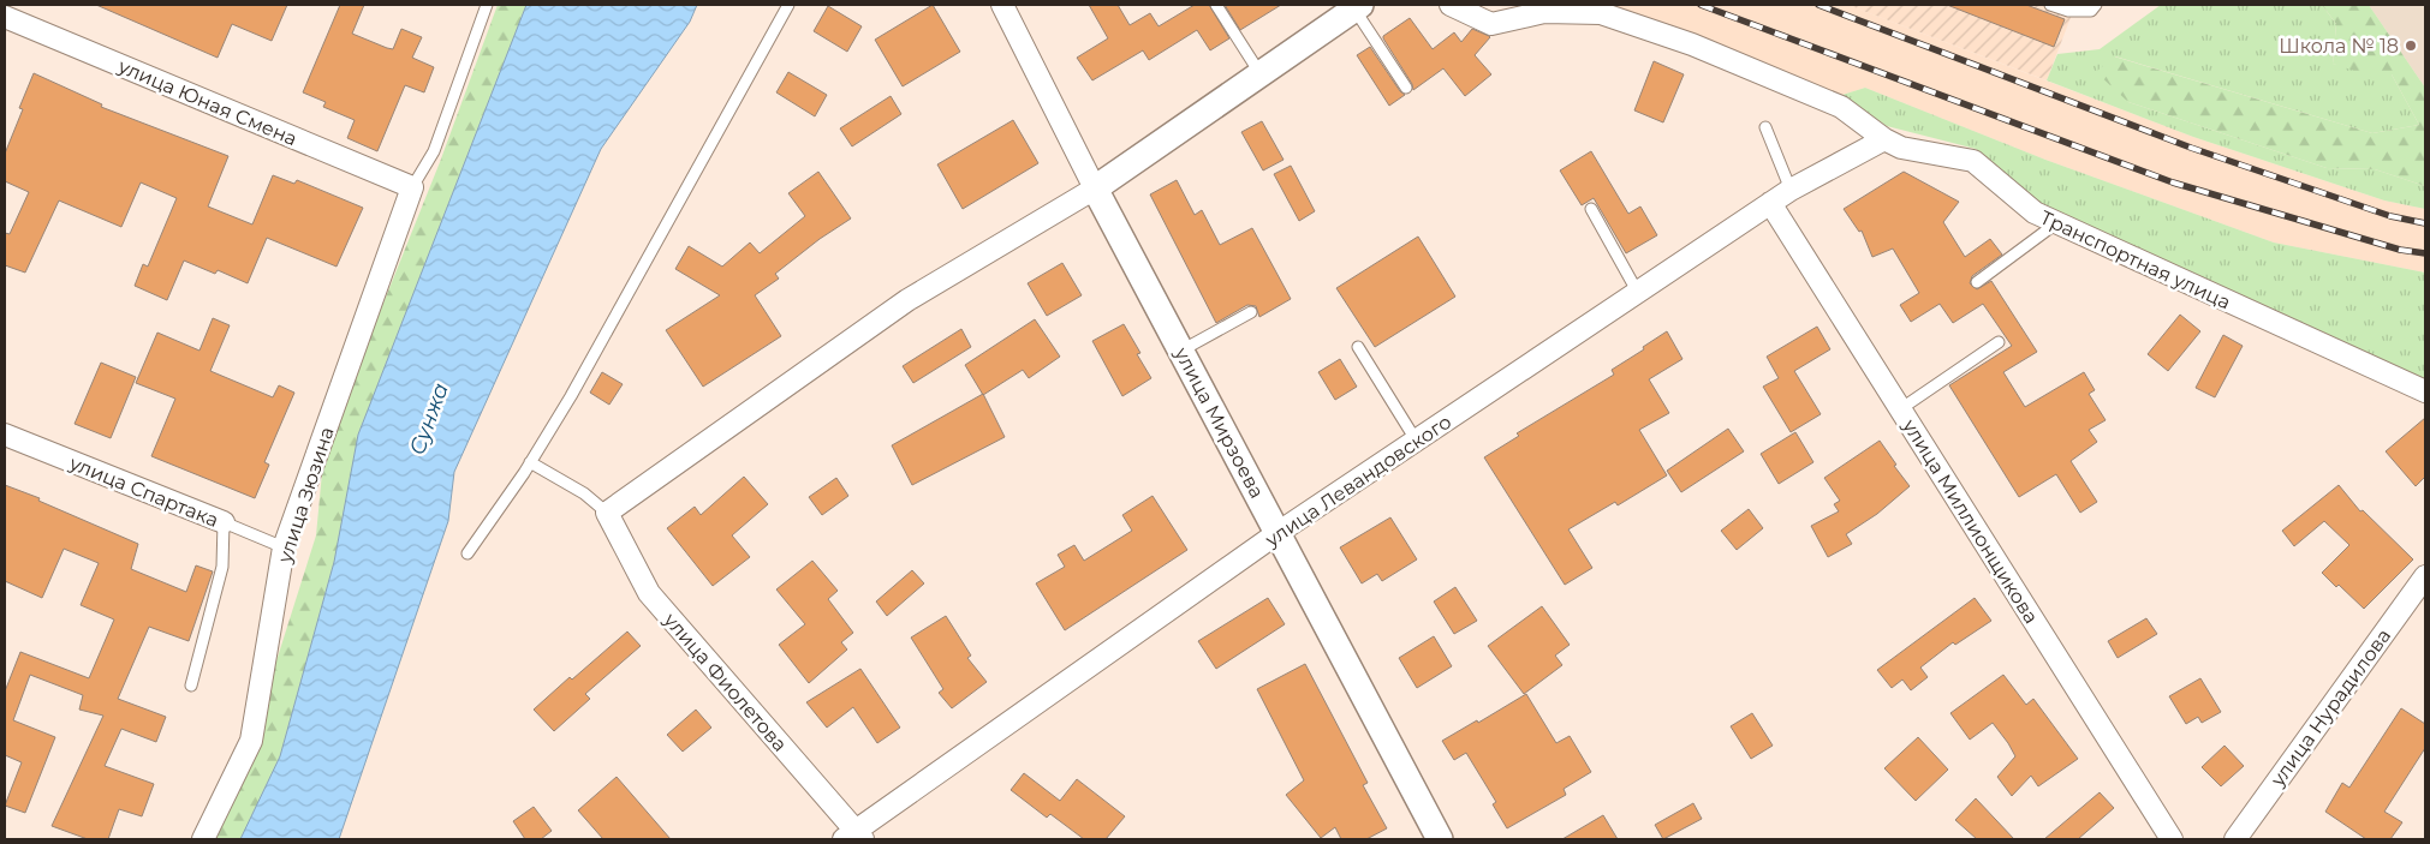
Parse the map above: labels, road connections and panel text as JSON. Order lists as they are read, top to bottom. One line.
{"streets":{"street":["улица Юная Смена","Транспортная улица","улица Мирзоева","улица Левандовского","улица Спартака","улица Зюзина","улица Миллионщикова","улица Фиолетова","улица Нурадилова"]},"crossings":[["улица Юная Смена","улица Зюзина"],["Транспортная улица","улица Левандовского"],["улица Мирзоева","улица Левандовского"],["улица Левандовского","улица Миллионщикова"],["улица Левандовского","улица Фиолетова"],["улица Спартака","улица Зюзина"]],"water":["Сунжа"],"places":["Школа № 18"]}
